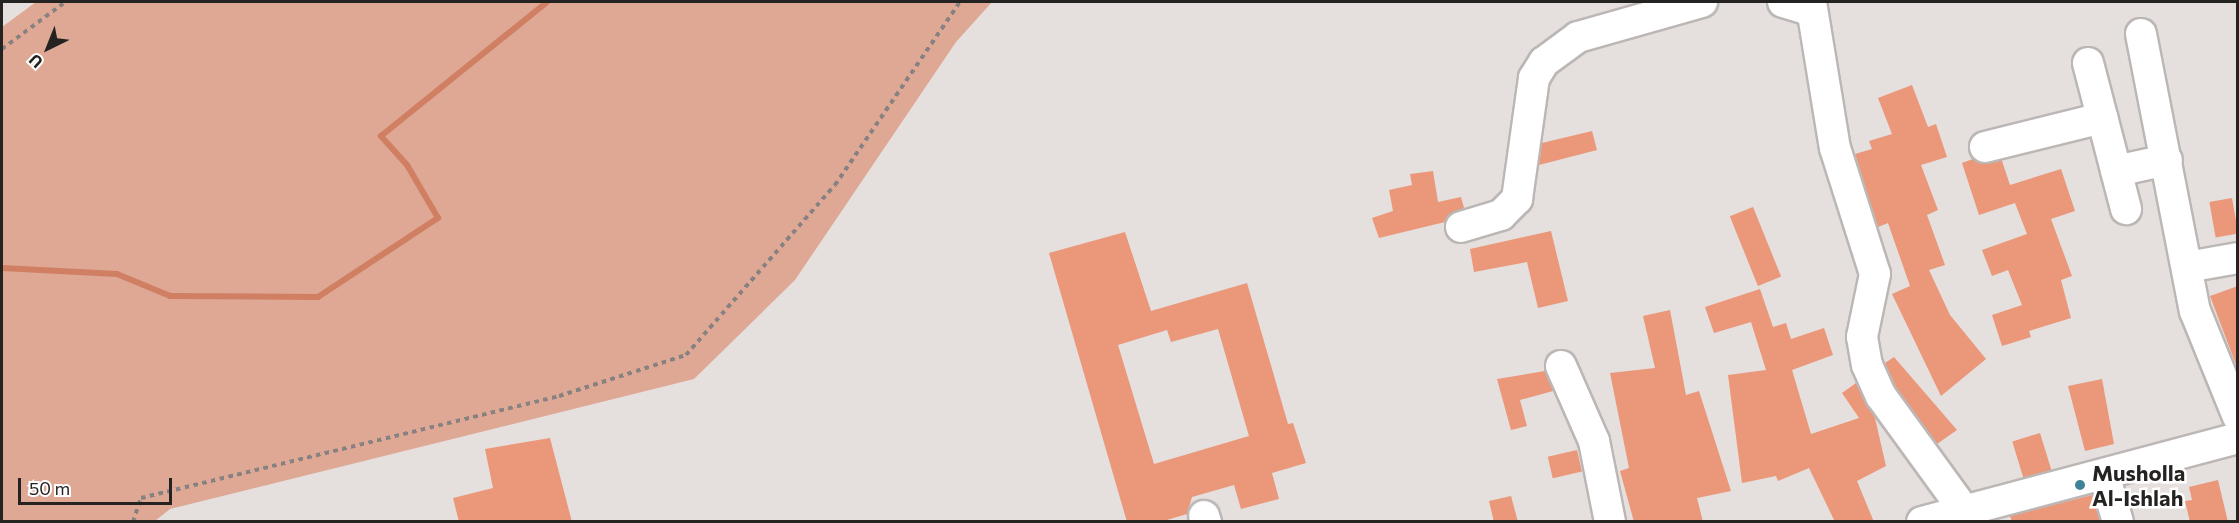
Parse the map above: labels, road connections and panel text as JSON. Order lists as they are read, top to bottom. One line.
{"places":["Musholla Al-Ishlah"],"scale_bar":"50 m","north":"bottom left"}
